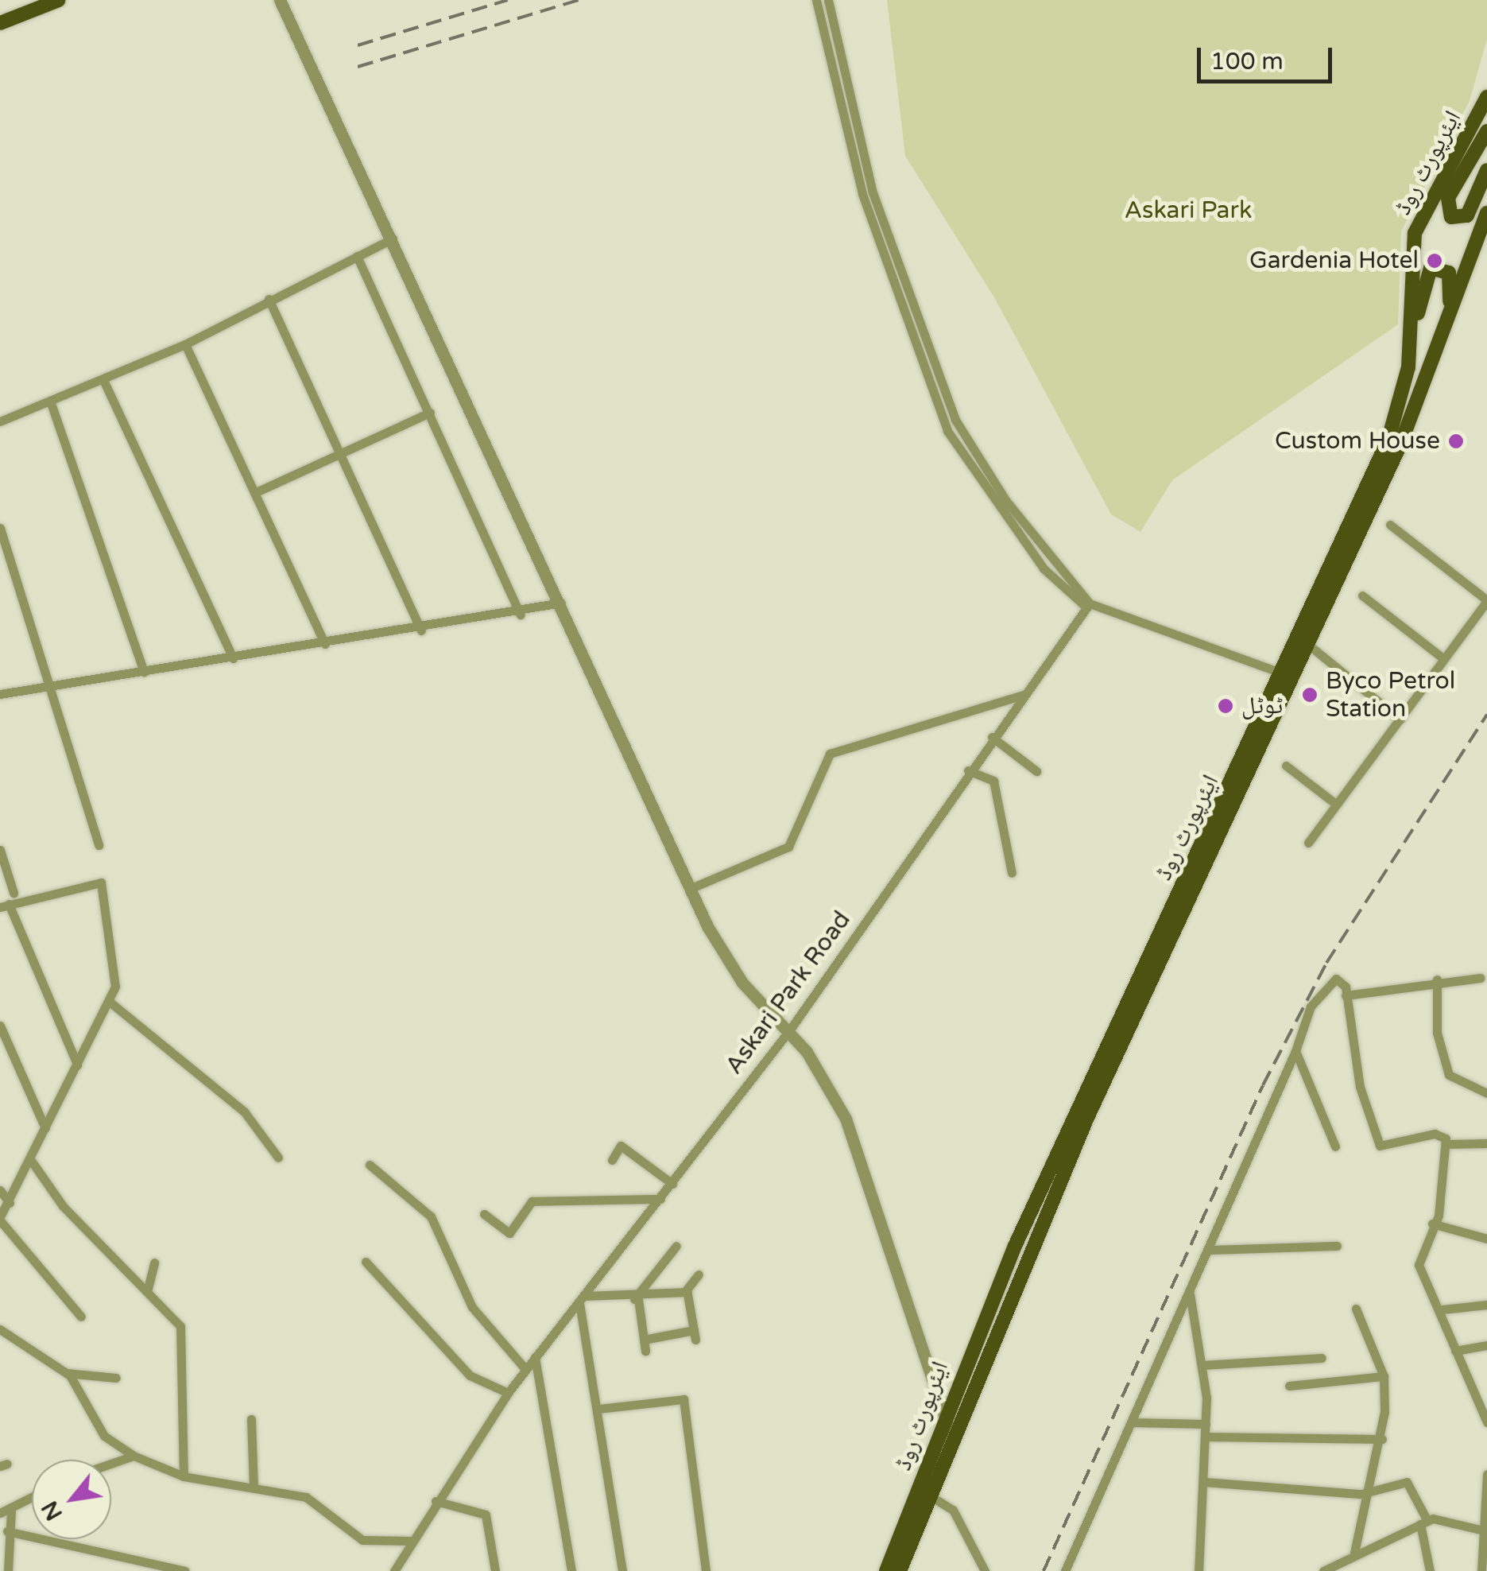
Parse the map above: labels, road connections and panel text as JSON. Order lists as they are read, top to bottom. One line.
{"streets":{"main road":["ایئرپورٹ روڈ"],"street":["Askari Park Road"]},"parks":["Askari Park"],"places":["Gardenia Hotel","Custom House","Byco Petrol Station","ٹوٹل"],"scale_bar":"100 m","north":"bottom left"}
